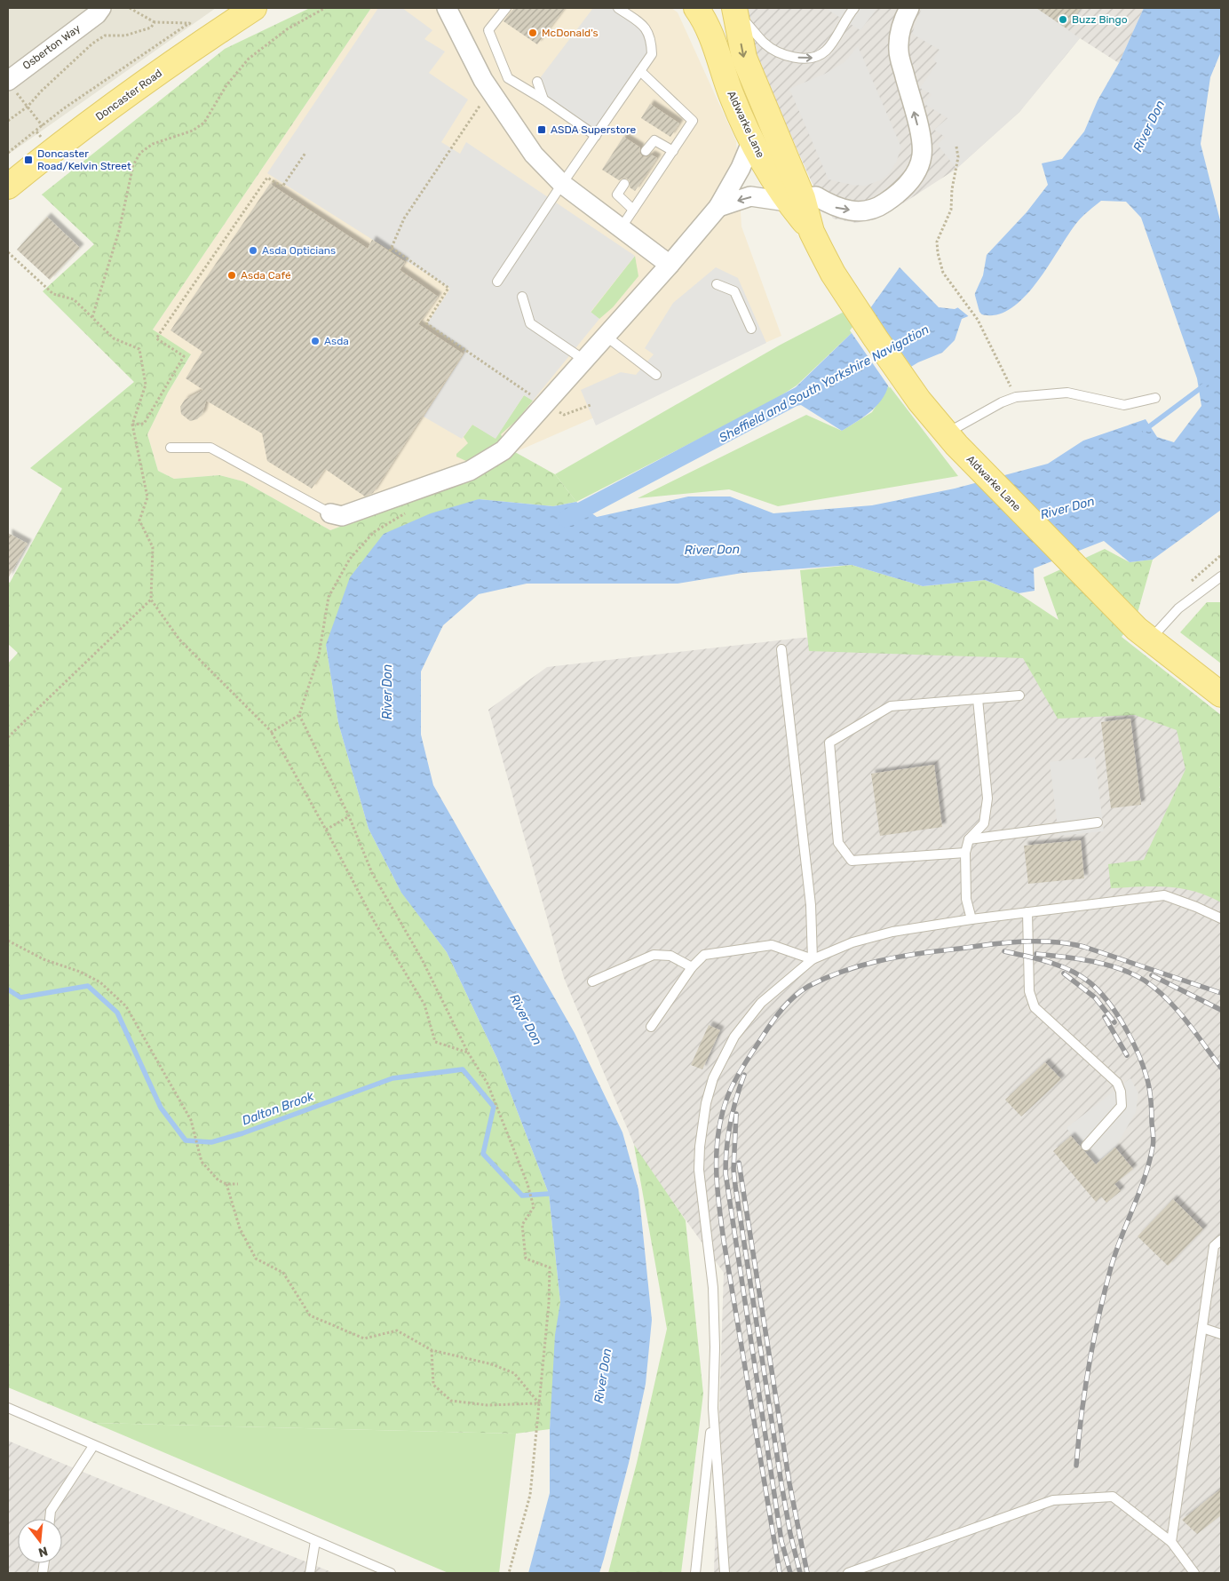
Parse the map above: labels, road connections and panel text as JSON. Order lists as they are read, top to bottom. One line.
{"streets":{"main road":["Doncaster Road","Aldwarke Lane"],"street":["Osberton Way"]},"water":["River Don","Sheffield and South Yorkshire Navigation","Dalton Brook"],"places":{"other":["Buzz Bingo","McDonald's","Asda Opticians","Asda Café","Asda"],"transit":["ASDA Superstore","Doncaster Road/Kelvin Street"]},"north":"bottom"}
